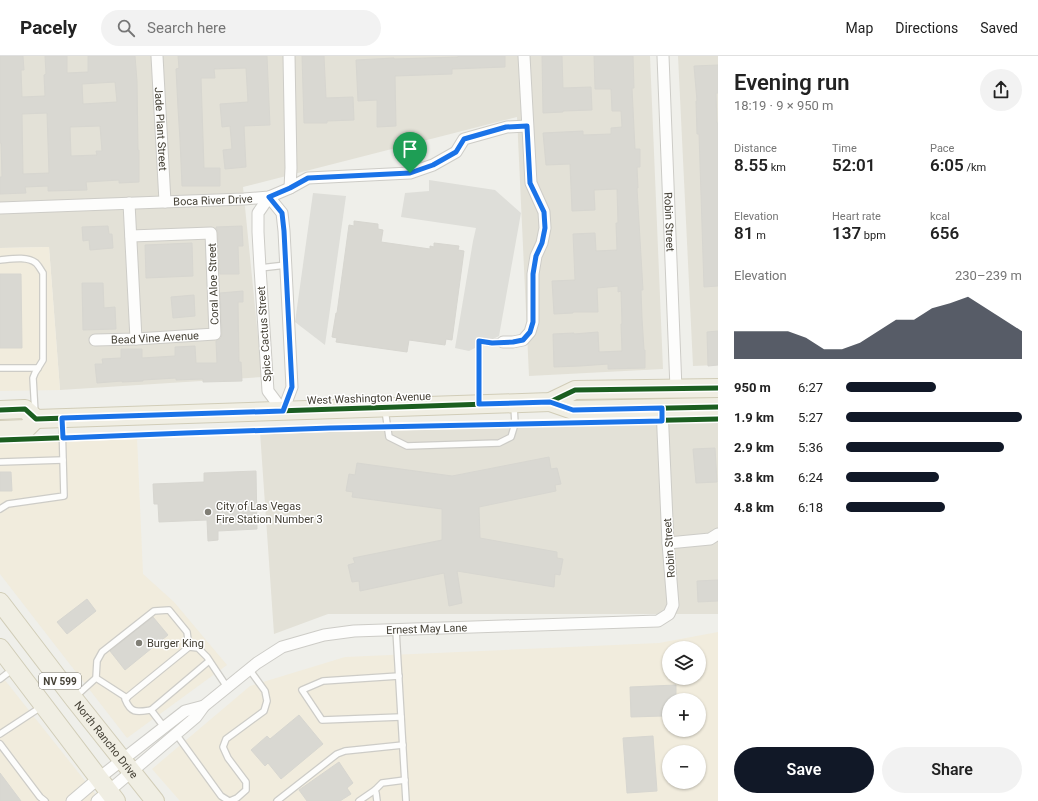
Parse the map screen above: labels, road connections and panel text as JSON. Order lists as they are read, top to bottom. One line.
{"streets":{"main road":["West Washington Avenue","NV 599","North Rancho Drive"],"street":["Jade Plant Street","Boca River Drive","Robin Street","Coral Aloe Street","Spice Cactus Street","Bead Vine Avenue","Ernest May Lane"]},"crossings":[["Jade Plant Street","Boca River Drive"],["Boca River Drive","Spice Cactus Street"],["Robin Street","West Washington Avenue"],["Robin Street","Ernest May Lane"],["Coral Aloe Street","Bead Vine Avenue"],["Spice Cactus Street","West Washington Avenue"],["Ernest May Lane","NV 599"],["Ernest May Lane","North Rancho Drive"]],"places":["City of Las Vegas Fire Station Number 3","Burger King"],"page":{"header":"Pacely","search":"Search here","nav":["Map","Directions","Saved"],"heading":["Evening run","18:19 · 9 × 950 m"],"stats":[["Distance","8.55 km"],["Time","52:01"],["Pace","6:05 /km"],["Elevation","81 m"],["Heart rate","137 bpm"],["kcal","656"]],"chart":["Elevation","230–239 m"],"list":[{"name":"950 m","note":"6:27"},{"name":"1.9 km","note":"5:27"},{"name":"2.9 km","note":"5:36"},{"name":"3.8 km","note":"6:24"},{"name":"4.8 km","note":"6:18"}],"map_buttons":["+","−"],"buttons":["Save","Share"]}}
